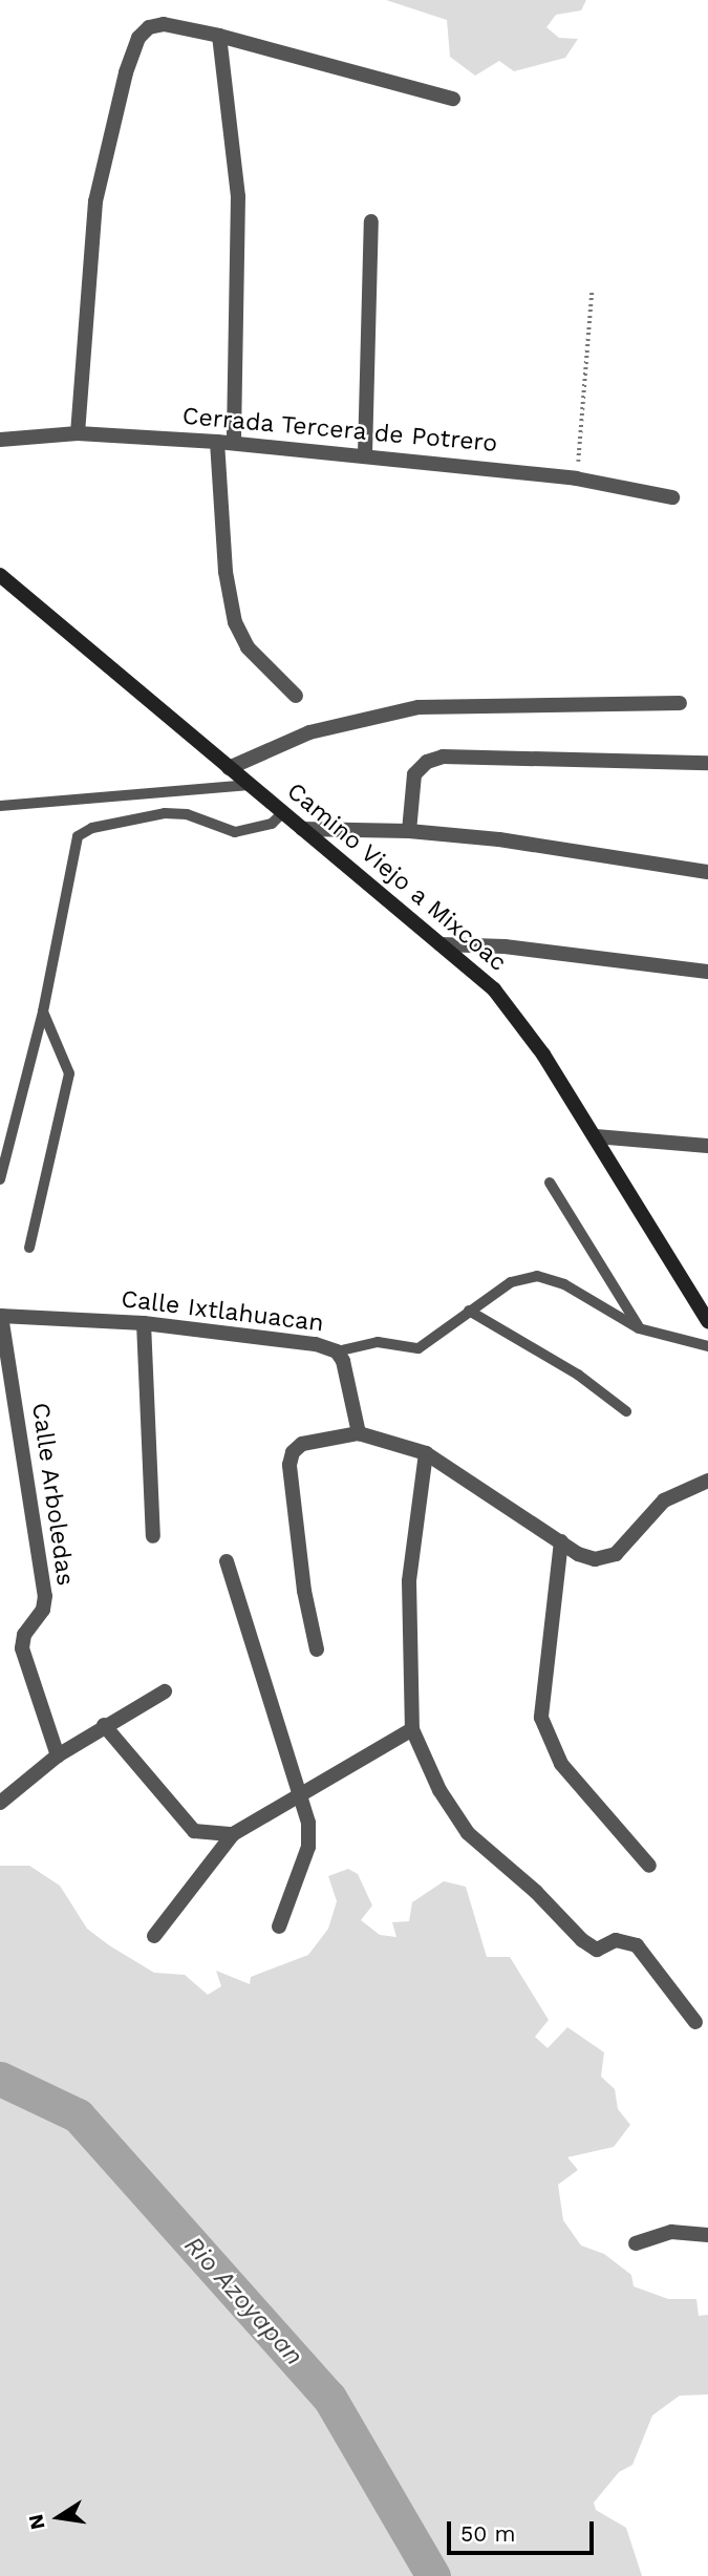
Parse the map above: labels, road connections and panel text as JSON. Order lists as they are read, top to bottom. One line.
{"streets":{"main road":["Camino Viejo a Mixcoac"],"street":["Cerrada Tercera de Potrero","Calle Ixtlahuacan","Calle Arboledas"]},"crossings":[["Calle Ixtlahuacan","Calle Arboledas"]],"water":["Rio Azoyapan"],"scale_bar":"50 m","north":"left"}
